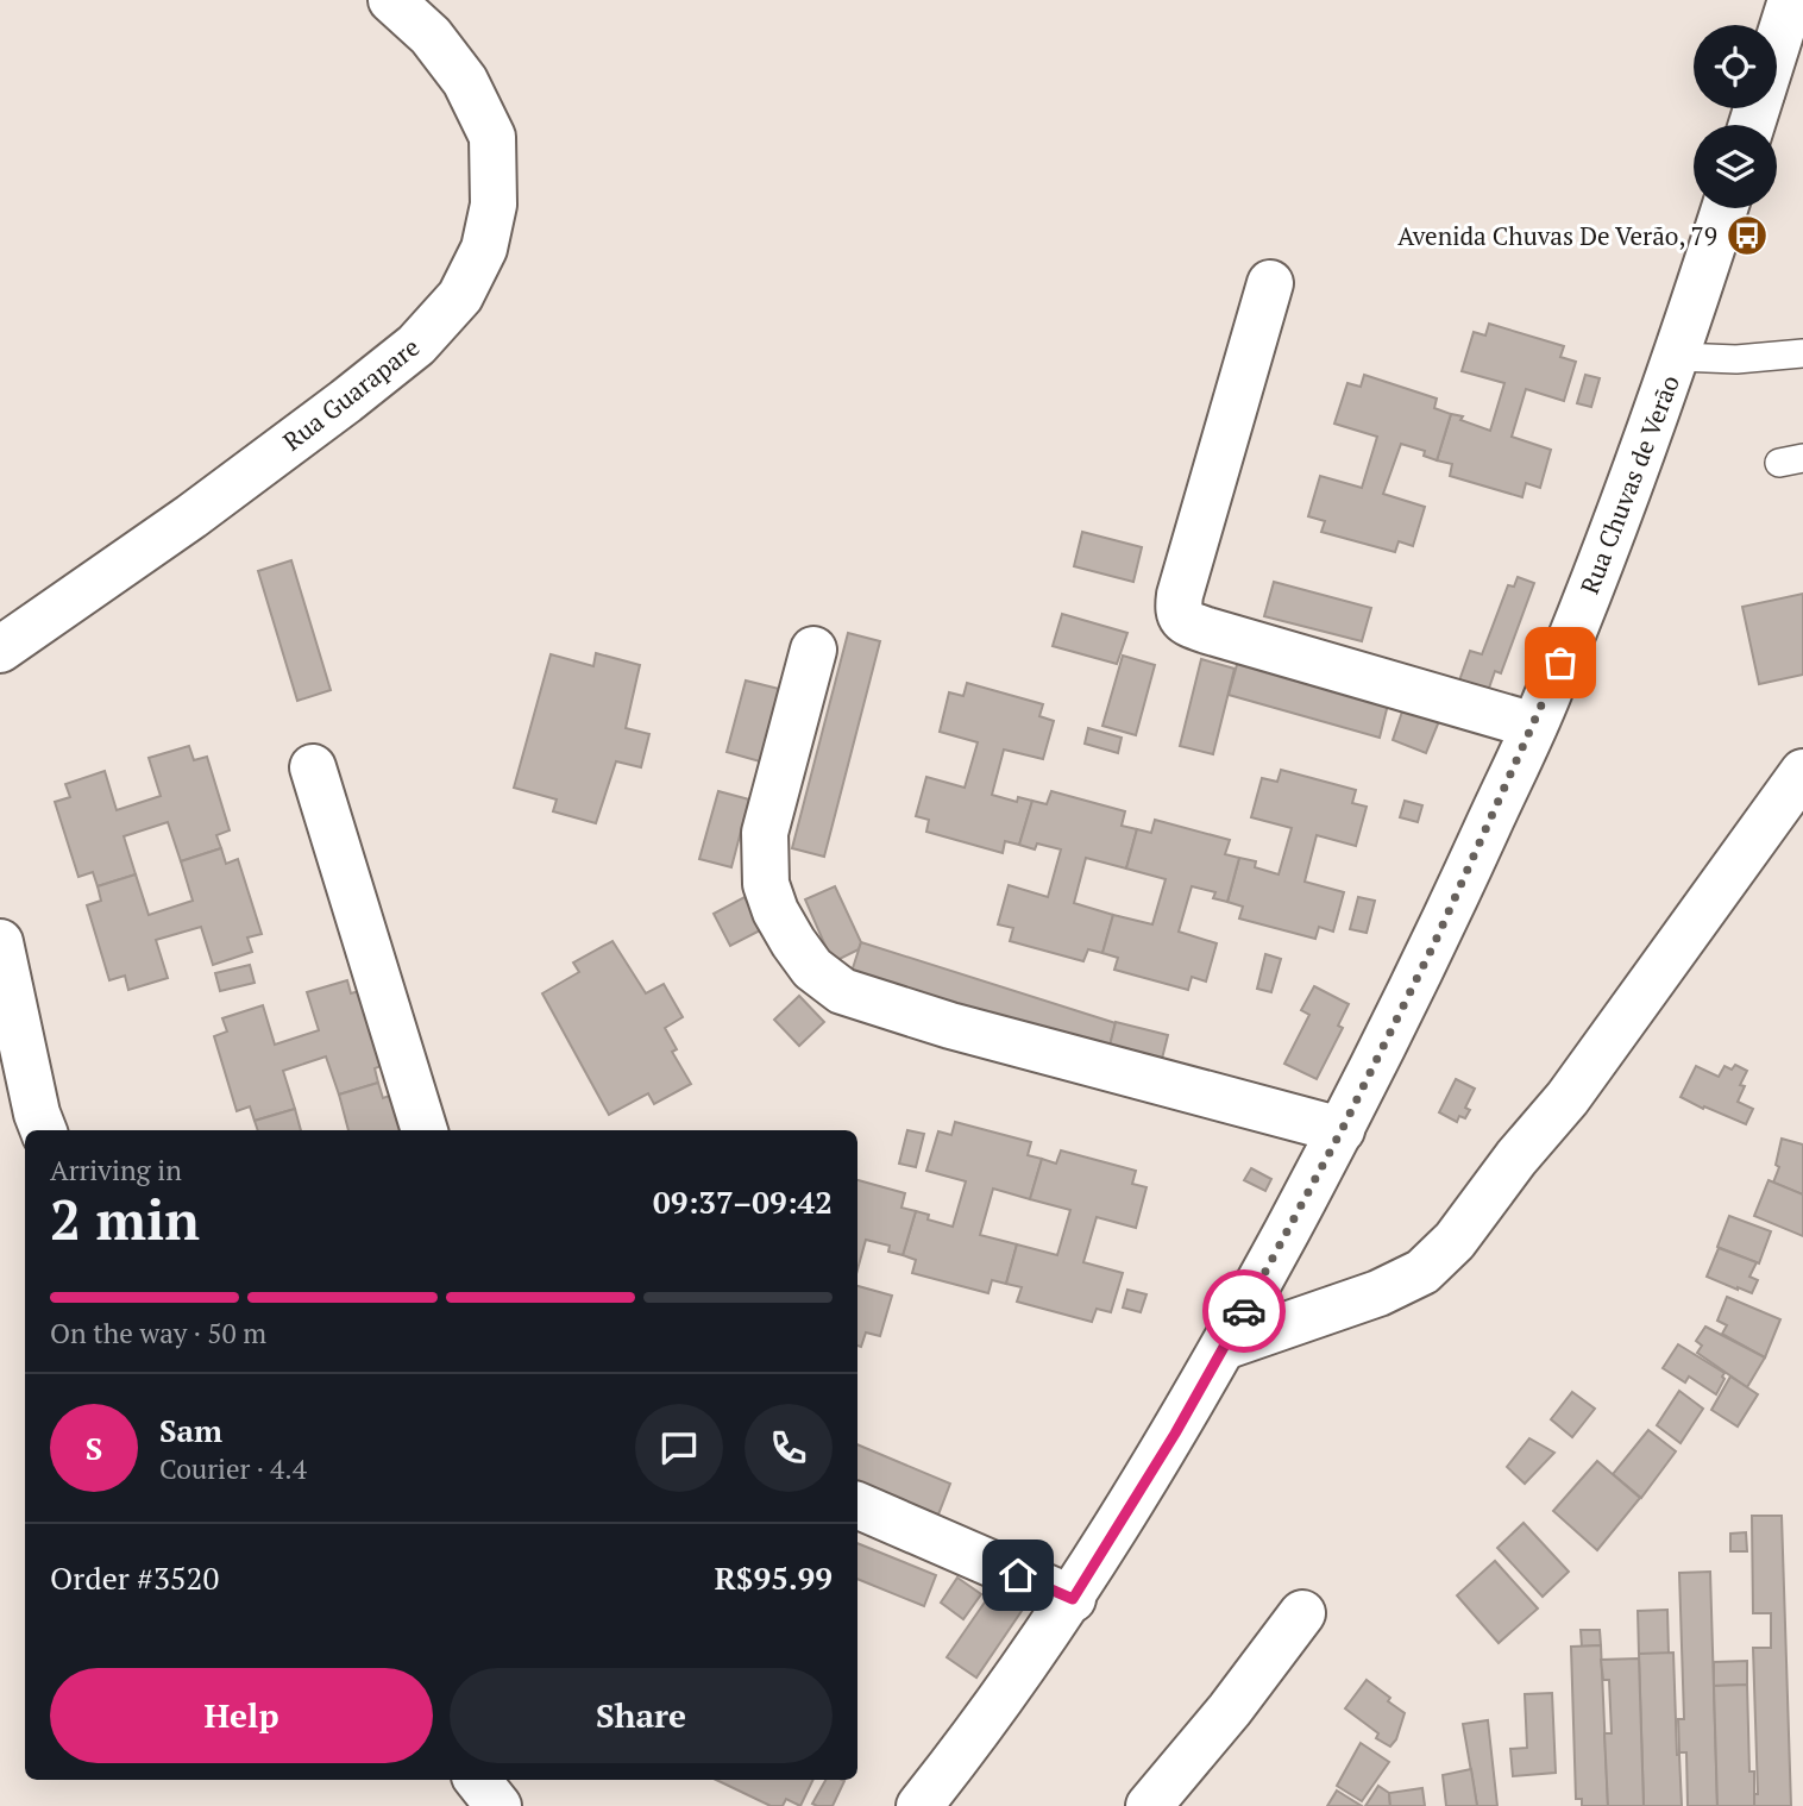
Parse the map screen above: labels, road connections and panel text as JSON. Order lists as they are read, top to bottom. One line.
{"streets":{"street":["Rua Guarapare","Rua Chuvas de Verão"]},"places":{"bus stop":["Avenida Chuvas De Verão, 79"]},"page":{"heading":["2 min","Arriving in","09:37–09:42"],"panel":["Sam","Courier · 4.4","Order #3520","R$95.99"],"bar":"On the way · 50 m","round":"S","buttons":["Help","Share"]}}
